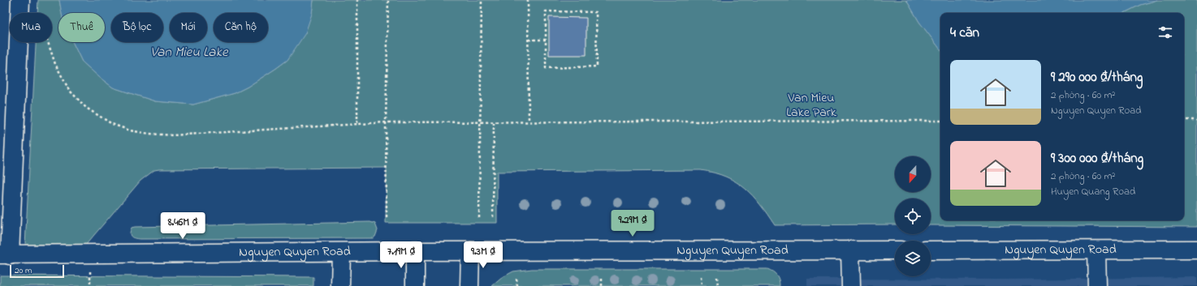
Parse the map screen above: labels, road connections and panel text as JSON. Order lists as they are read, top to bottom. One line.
{"streets":{"street":["Nguyen Quyen Road"]},"water":["Van Mieu Lake"],"parks":["Van Mieu Lake Park"],"scale_bar":"20 m","north":"bottom","page":{"chip":["Mua","Thuê","Bộ lọc","Mới","Căn hộ"],"heading":"4 căn","list":[{"name":"9 290 000 ₫/tháng","note":"2 phòng · 60 m² · Nguyen Quyen Road"},{"name":"9 300 000 ₫/tháng","note":"2 phòng · 60 m² · Huyen Quang Road"}],"price":["9.29M ₫","8.46M ₫","7.19M ₫","9.3M ₫"],"scale":"20 m"}}
